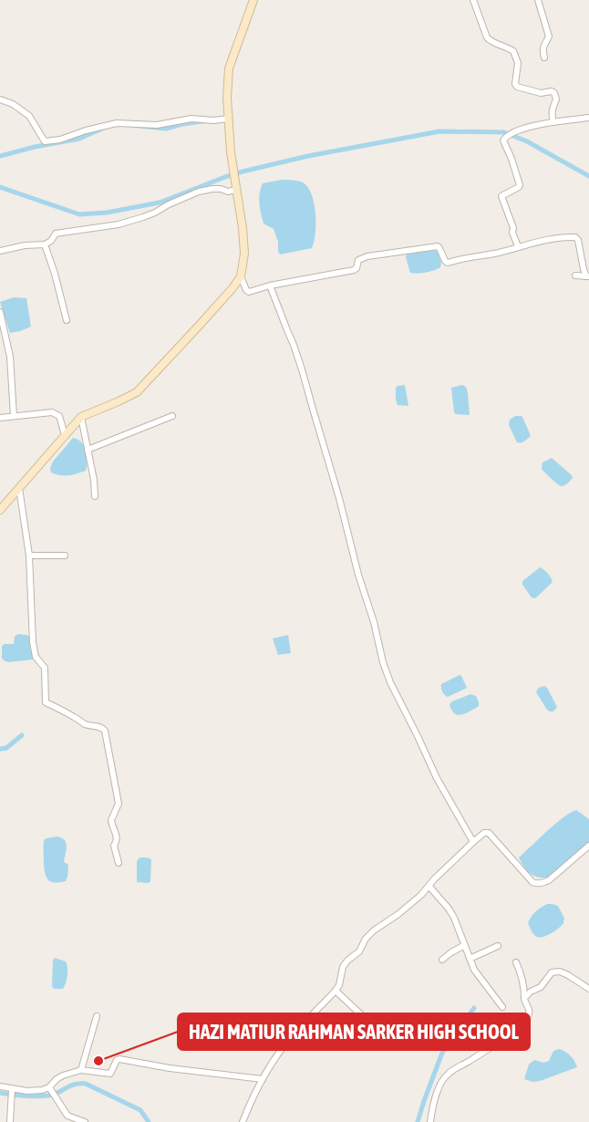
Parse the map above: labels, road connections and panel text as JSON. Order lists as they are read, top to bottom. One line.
{"places":["HAZI MATIUR RAHMAN SARKER HIGH SCHOOL"]}
